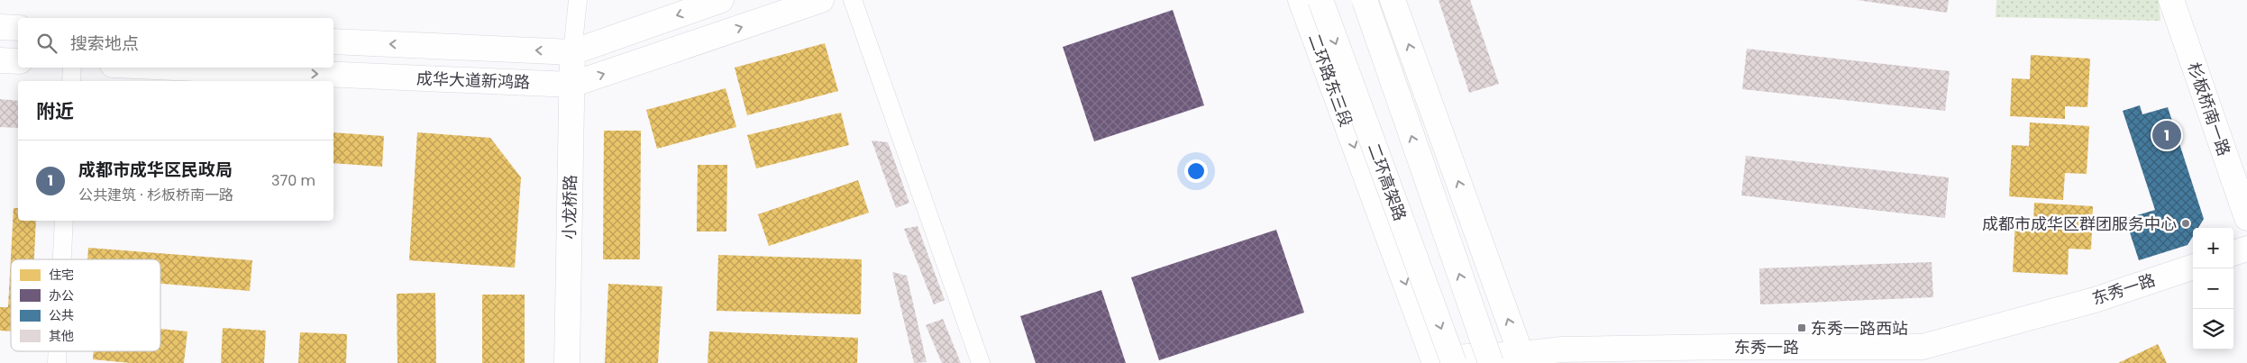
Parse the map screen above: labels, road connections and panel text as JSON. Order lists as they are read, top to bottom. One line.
{"streets":{"main road":["成华大道新鸿路","二环路东三段","杉板桥南一路","二环高架路","小龙桥路","东秀一路"]},"crossings":[["成华大道新鸿路","小龙桥路"],["二环路东三段","二环高架路"],["二环路东三段","东秀一路"],["二环高架路","东秀一路"]],"places":{"other":["成都市成华区群团服务中心"],"transit":["东秀一路西站"]},"legend":["住宅","办公","公共","其他"],"page":{"search":"搜索地点","heading":"附近","pins":"1","list":[{"mark":"1","name":"成都市成华区民政局","note":"公共建筑 · 杉板桥南一路","value":"370 m"}],"map_buttons":["+","−"]}}
